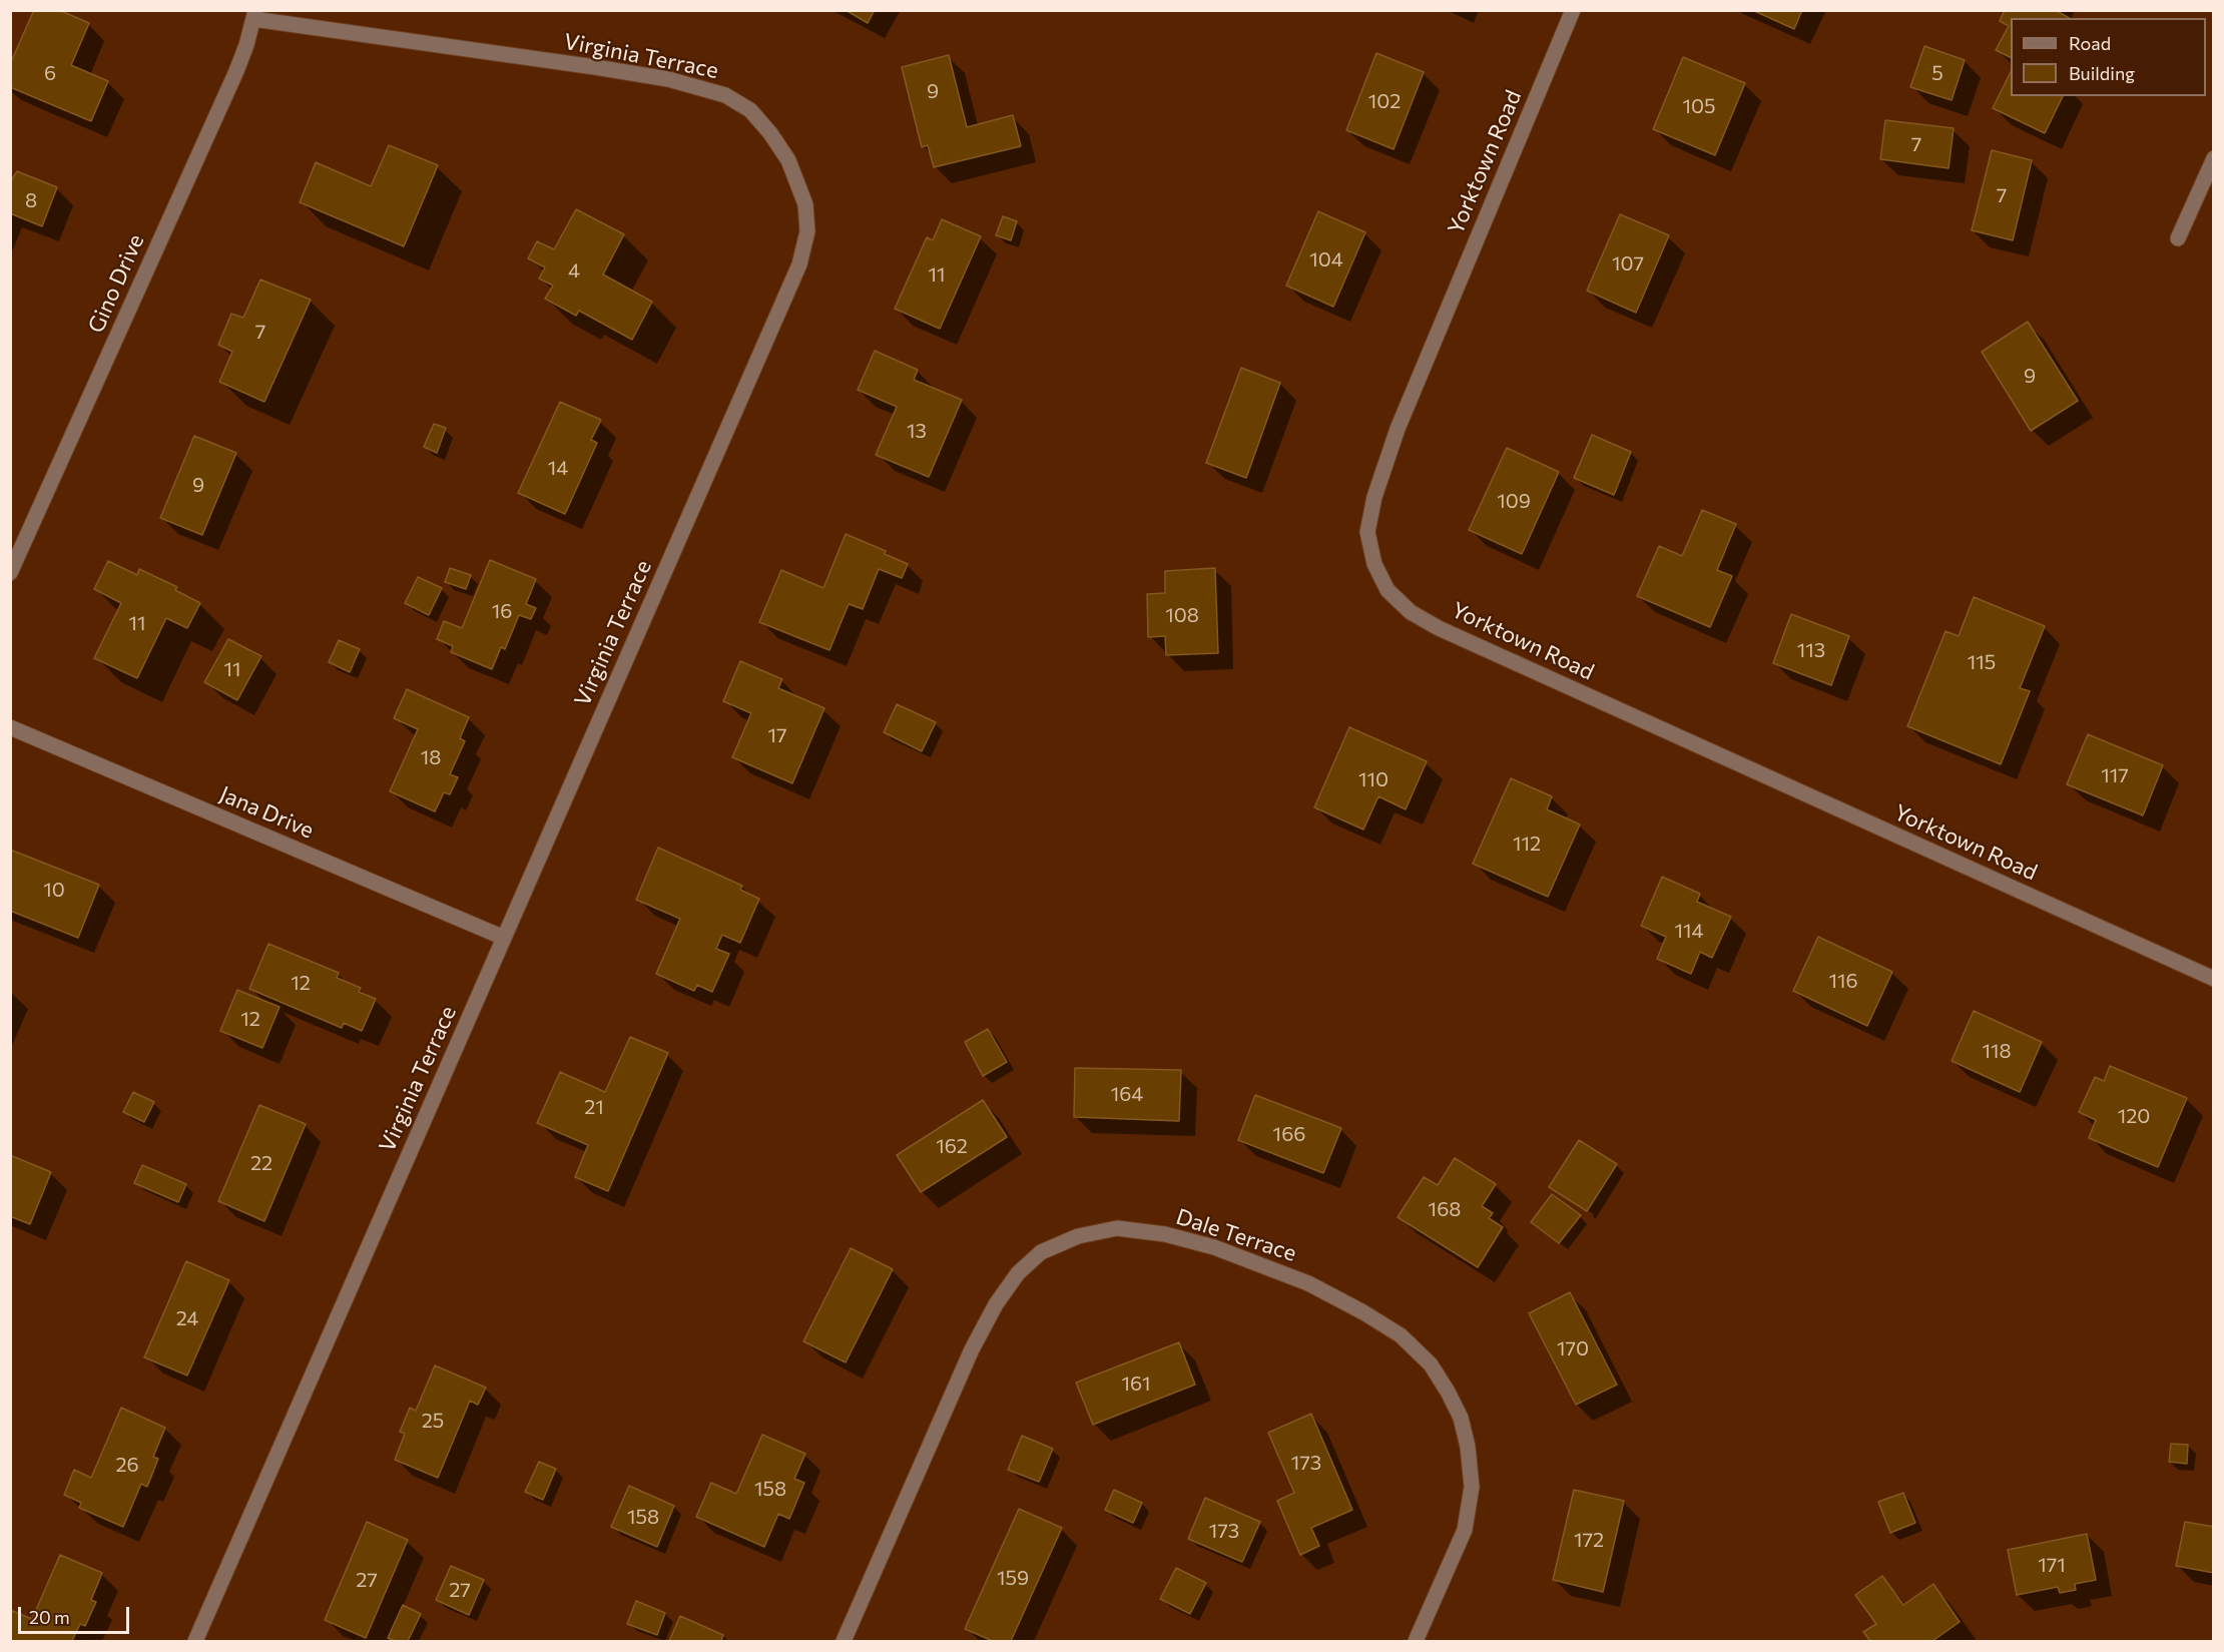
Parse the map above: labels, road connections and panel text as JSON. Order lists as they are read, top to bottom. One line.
{"streets":{"street":["Virginia Terrace","Yorktown Road","Gino Drive","Jana Drive","Dale Terrace"]},"crossings":[["Virginia Terrace","Gino Drive"],["Virginia Terrace","Jana Drive"]],"house_numbers":["6","5","9","102","105","7","7","8","104","107","4","11","7","9","13","14","9","109","16","108","11","113","115","11","17","18","117","110","112","10","114","116","12","12","118","164","21","120","166","162","22","168","24","170","161","25","173","26","158","158","173","172","171","159","27","27"],"legend":["Road","Building"],"scale_bar":"20 m"}
